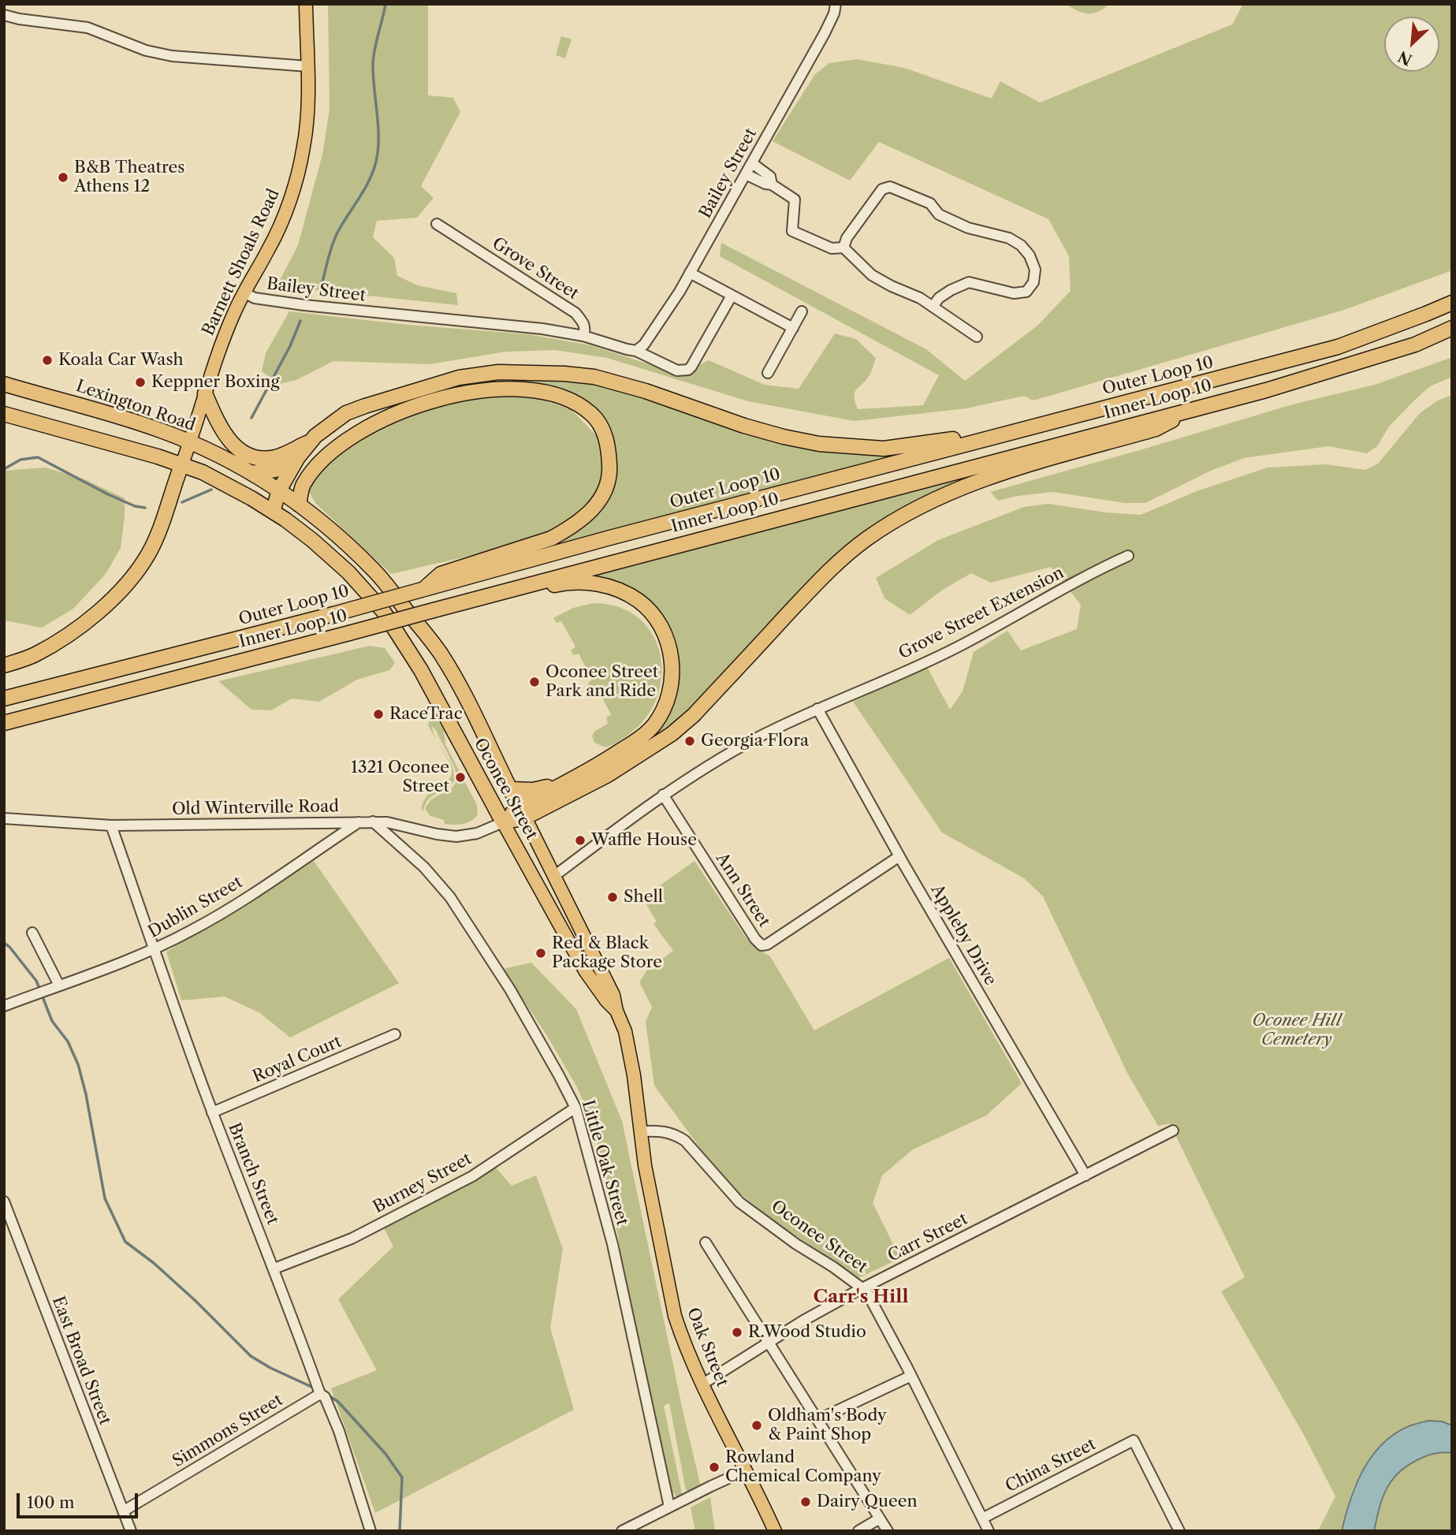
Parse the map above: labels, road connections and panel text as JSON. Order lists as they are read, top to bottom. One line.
{"streets":{"highway":["Outer Loop 10","Inner Loop 10","Lexington Road","Oconee Street"],"main road":["Barnett Shoals Road","Oak Street"],"street":["Bailey Street","Grove Street","Grove Street Extension","Old Winterville Road","Ann Street","Dublin Street","Appleby Drive","Royal Court","Little Oak Street","Branch Street","Burney Street","Carr Street","East Broad Street","Simmons Street","China Street"]},"crossings":[["Bailey Street","Barnett Shoals Road"],["Bailey Street","Grove Street"],["Barnett Shoals Road","Lexington Road"],["Barnett Shoals Road","Oconee Street"],["Lexington Road","Oconee Street"],["Grove Street Extension","Appleby Drive"],["Oconee Street","Old Winterville Road"],["Oconee Street","Carr Street"],["Oconee Street","Oak Street"],["Oconee Street","China Street"],["Old Winterville Road","Dublin Street"],["Old Winterville Road","Little Oak Street"],["Old Winterville Road","Branch Street"],["Ann Street","Appleby Drive"],["Dublin Street","Branch Street"],["Appleby Drive","Carr Street"],["Royal Court","Branch Street"],["Little Oak Street","Burney Street"],["Branch Street","Burney Street"],["Branch Street","Simmons Street"],["Carr Street","Oak Street"],["East Broad Street","Simmons Street"]],"districts":["Carr's Hill"],"parks":["Oconee Hill Cemetery"],"places":["B&B Theatres Athens 12","Koala Car Wash","Keppner Boxing","Oconee Street Park and Ride","RaceTrac","Georgia Flora","1321 Oconee Street","Waffle House","Shell","Red & Black Package Store","R.Wood Studio","Oldham's Body & Paint Shop","Rowland Chemical Company","Dairy Queen"],"scale_bar":"100 m","north":"bottom left"}
